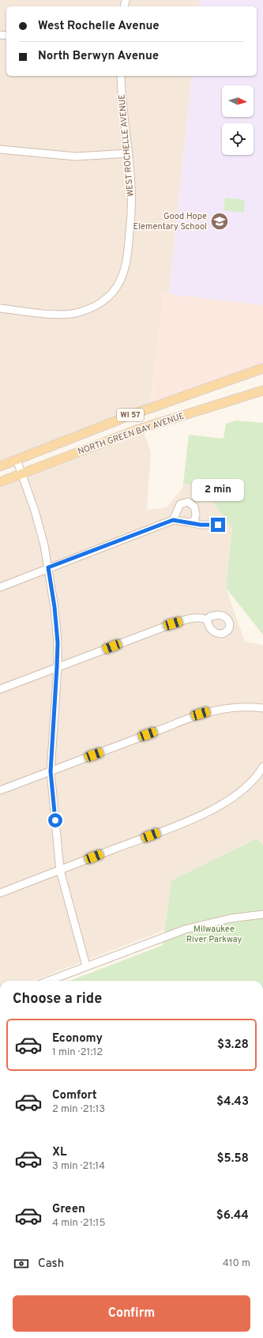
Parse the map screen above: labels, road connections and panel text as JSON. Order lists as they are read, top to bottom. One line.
{"streets":{"main road":["WI 57","NORTH GREEN BAY AVENUE"],"street":["WEST ROCHELLE AVENUE"]},"parks":["Milwaukee River Parkway"],"places":{"school or university":["Good Hope Elementary School"]},"north":"right","page":{"banner":["West Rochelle Avenue","North Berwyn Avenue"],"bubble":"2 min","heading":"Choose a ride","list":[{"name":"Economy","note":"1 min · 21:12","value":"$3.28"},{"name":"Comfort","note":"2 min · 21:13","value":"$4.43"},{"name":"XL","note":"3 min · 21:14","value":"$5.58"},{"name":"Green","note":"4 min · 21:15","value":"$6.44"}],"pay":["Cash","410 m"],"buttons":"Confirm"}}
